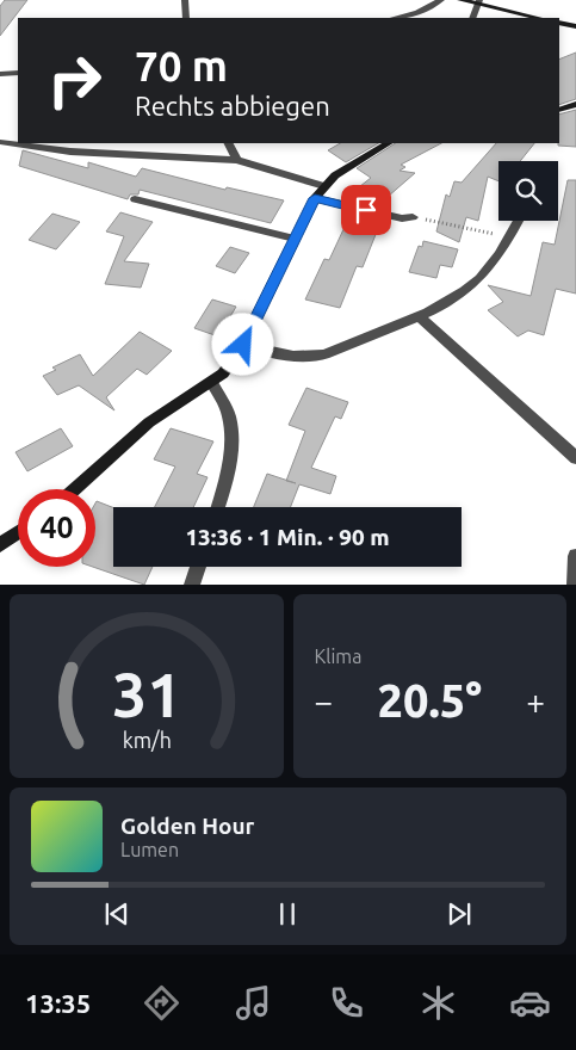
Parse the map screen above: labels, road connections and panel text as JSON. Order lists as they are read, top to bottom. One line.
{"page":{"turn":["70 m","Rechts abbiegen"],"limit":"40","trip":"13:36 · 1 Min. · 90 m","tile":"Klima","heat":["−","20.5°","+"],"song":["Golden Hour","Lumen"],"tabs":"13:35","gauge":["31","km/h"]}}
